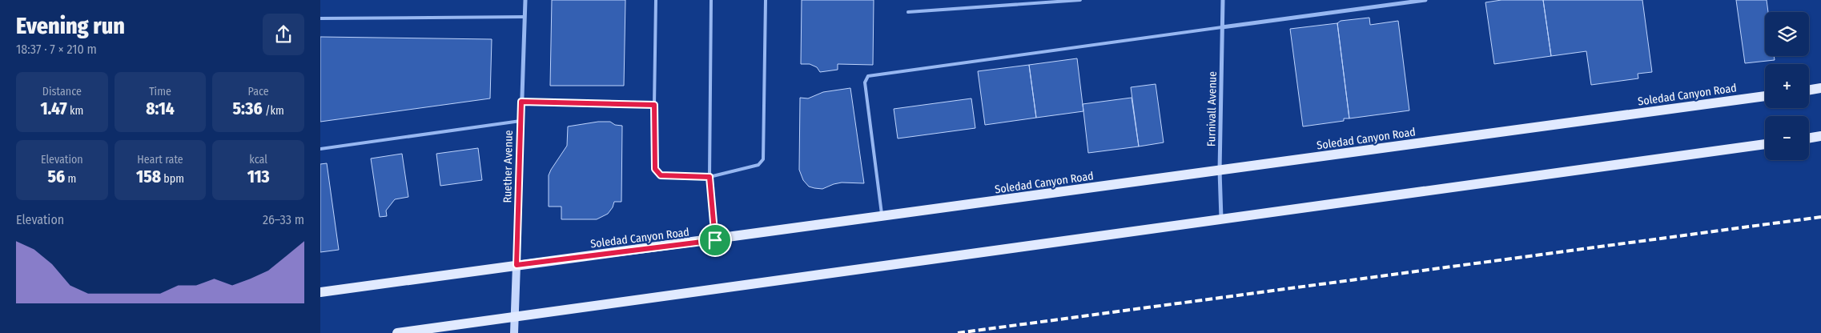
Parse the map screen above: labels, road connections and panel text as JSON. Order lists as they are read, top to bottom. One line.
{"streets":{"main road":["Soledad Canyon Road"],"street":["Furnivall Avenue","Ruether Avenue"]},"crossings":[["Soledad Canyon Road","Furnivall Avenue"],["Soledad Canyon Road","Ruether Avenue"]],"page":{"heading":["Evening run","18:37 · 7 × 210 m"],"map_buttons":["+","−"],"stats":[["Distance","1.47 km"],["Time","8:14"],["Pace","5:36 /km"],["Elevation","56 m"],["Heart rate","158 bpm"],["kcal","113"]],"chart":["Elevation","26–33 m"]}}
